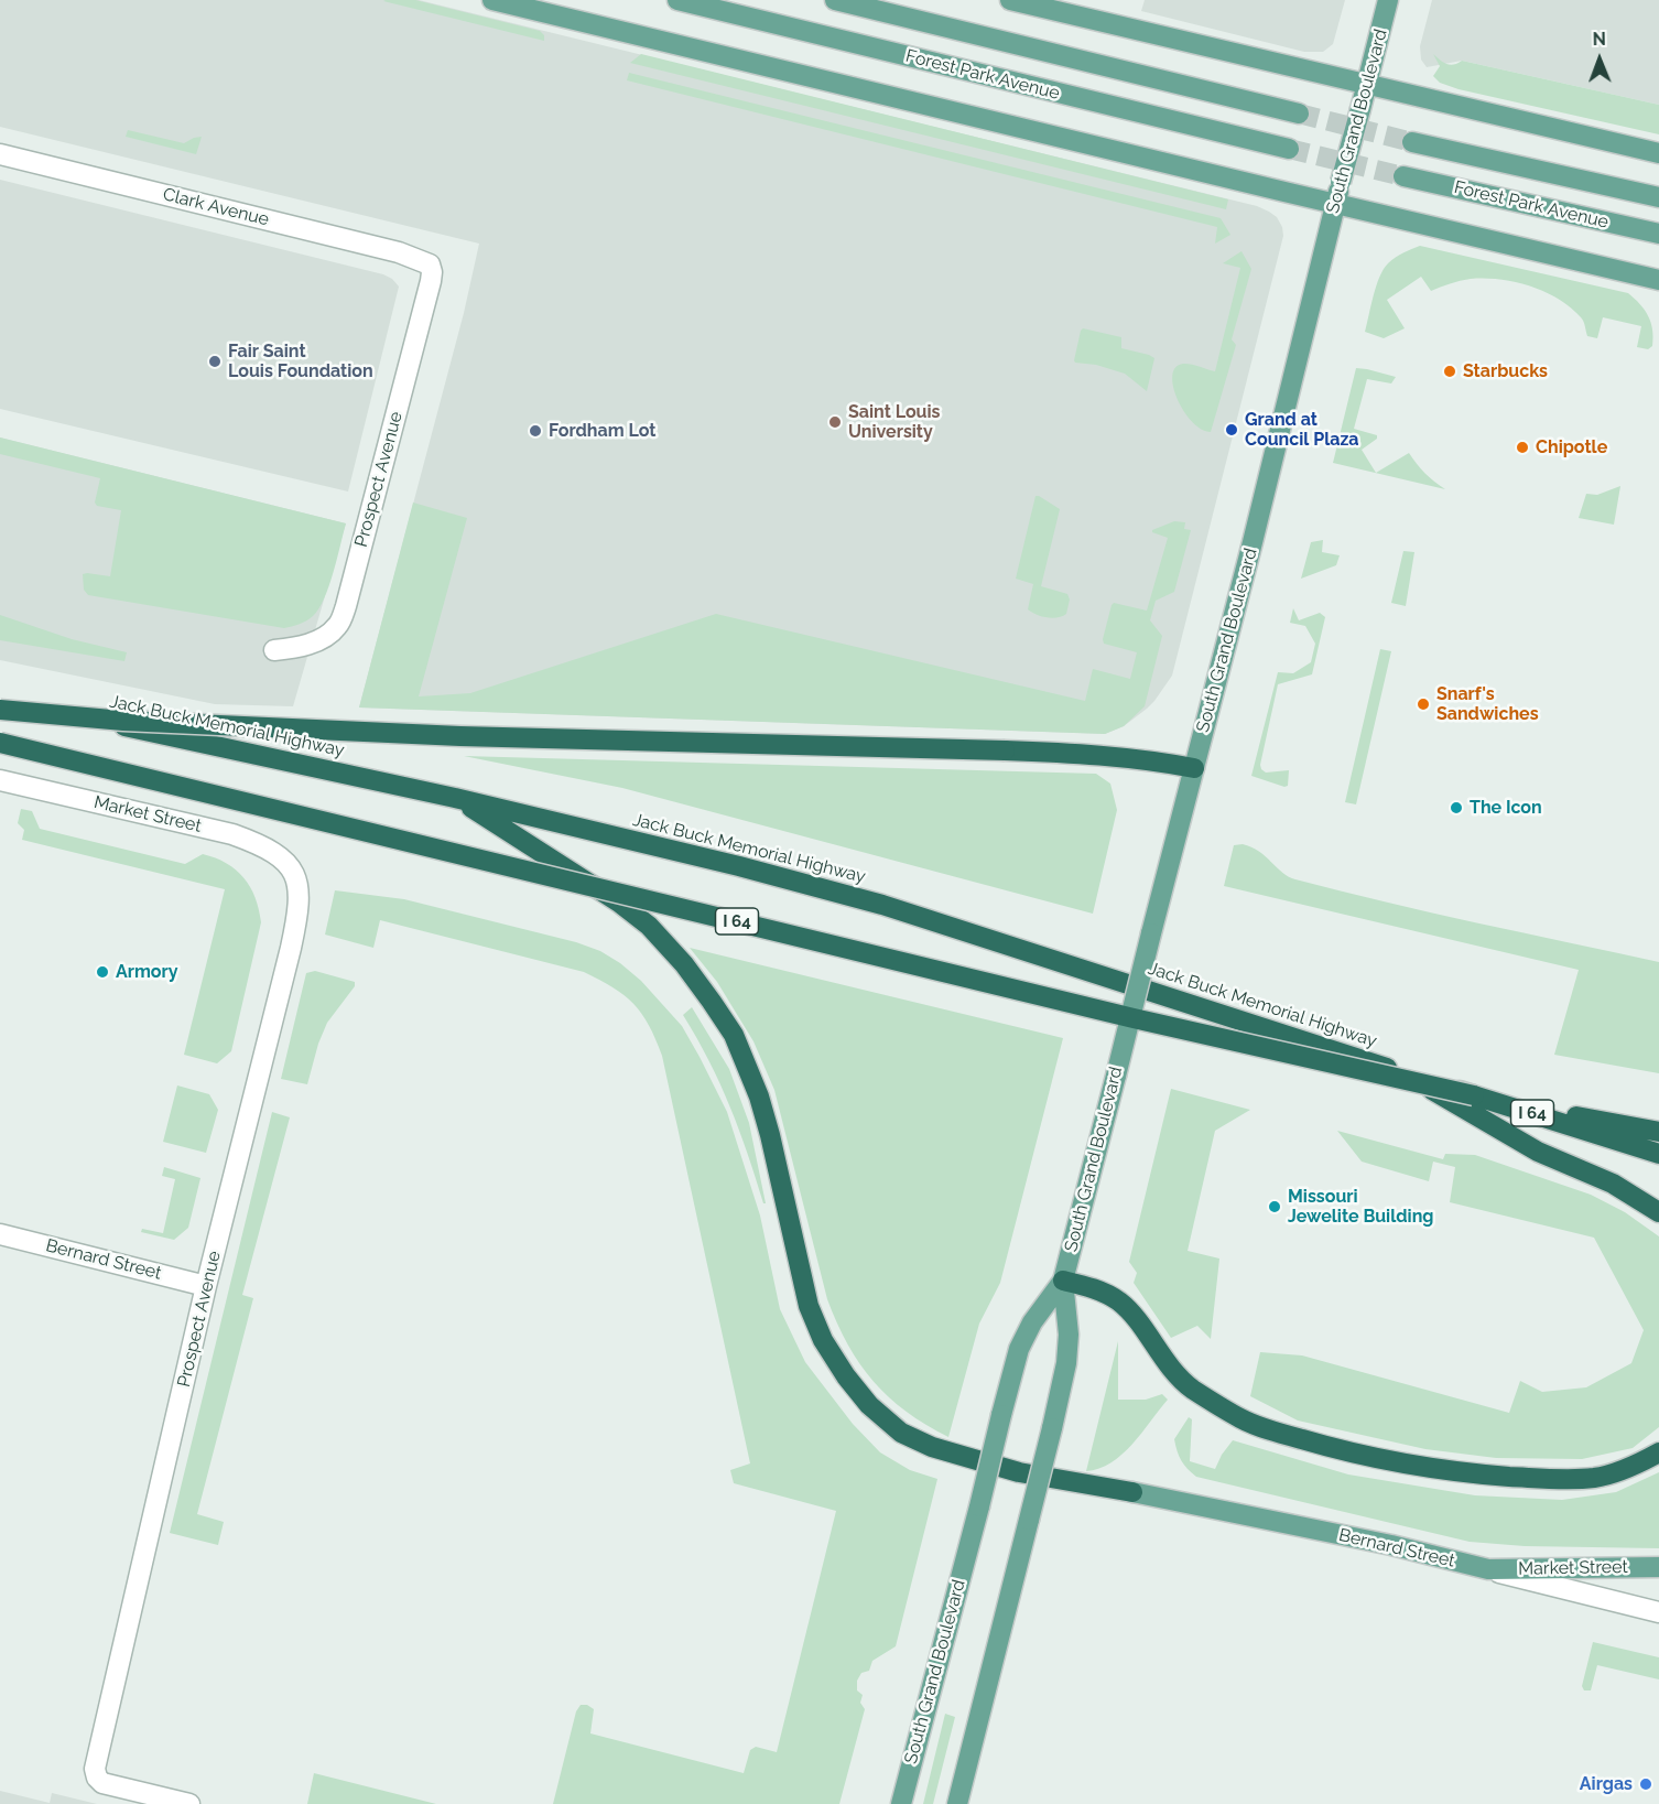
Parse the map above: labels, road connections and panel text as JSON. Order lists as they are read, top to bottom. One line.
{"streets":{"highway":["Jack Buck Memorial Highway","I 64"],"main road":["Forest Park Avenue","South Grand Boulevard","Market Street","Bernard Street"],"street":["Clark Avenue","Prospect Avenue"]},"crossings":[["Clark Avenue","Prospect Avenue"],["Prospect Avenue","Market Street"],["Prospect Avenue","Bernard Street"],["Market Street","Bernard Street"]],"places":["Fair Saint Louis Foundation","Starbucks","Saint Louis University","Grand at Council Plaza","Fordham Lot","Chipotle","Snarf's Sandwiches","The Icon","Armory","Missouri Jewelite Building","Airgas"],"north":"top"}
